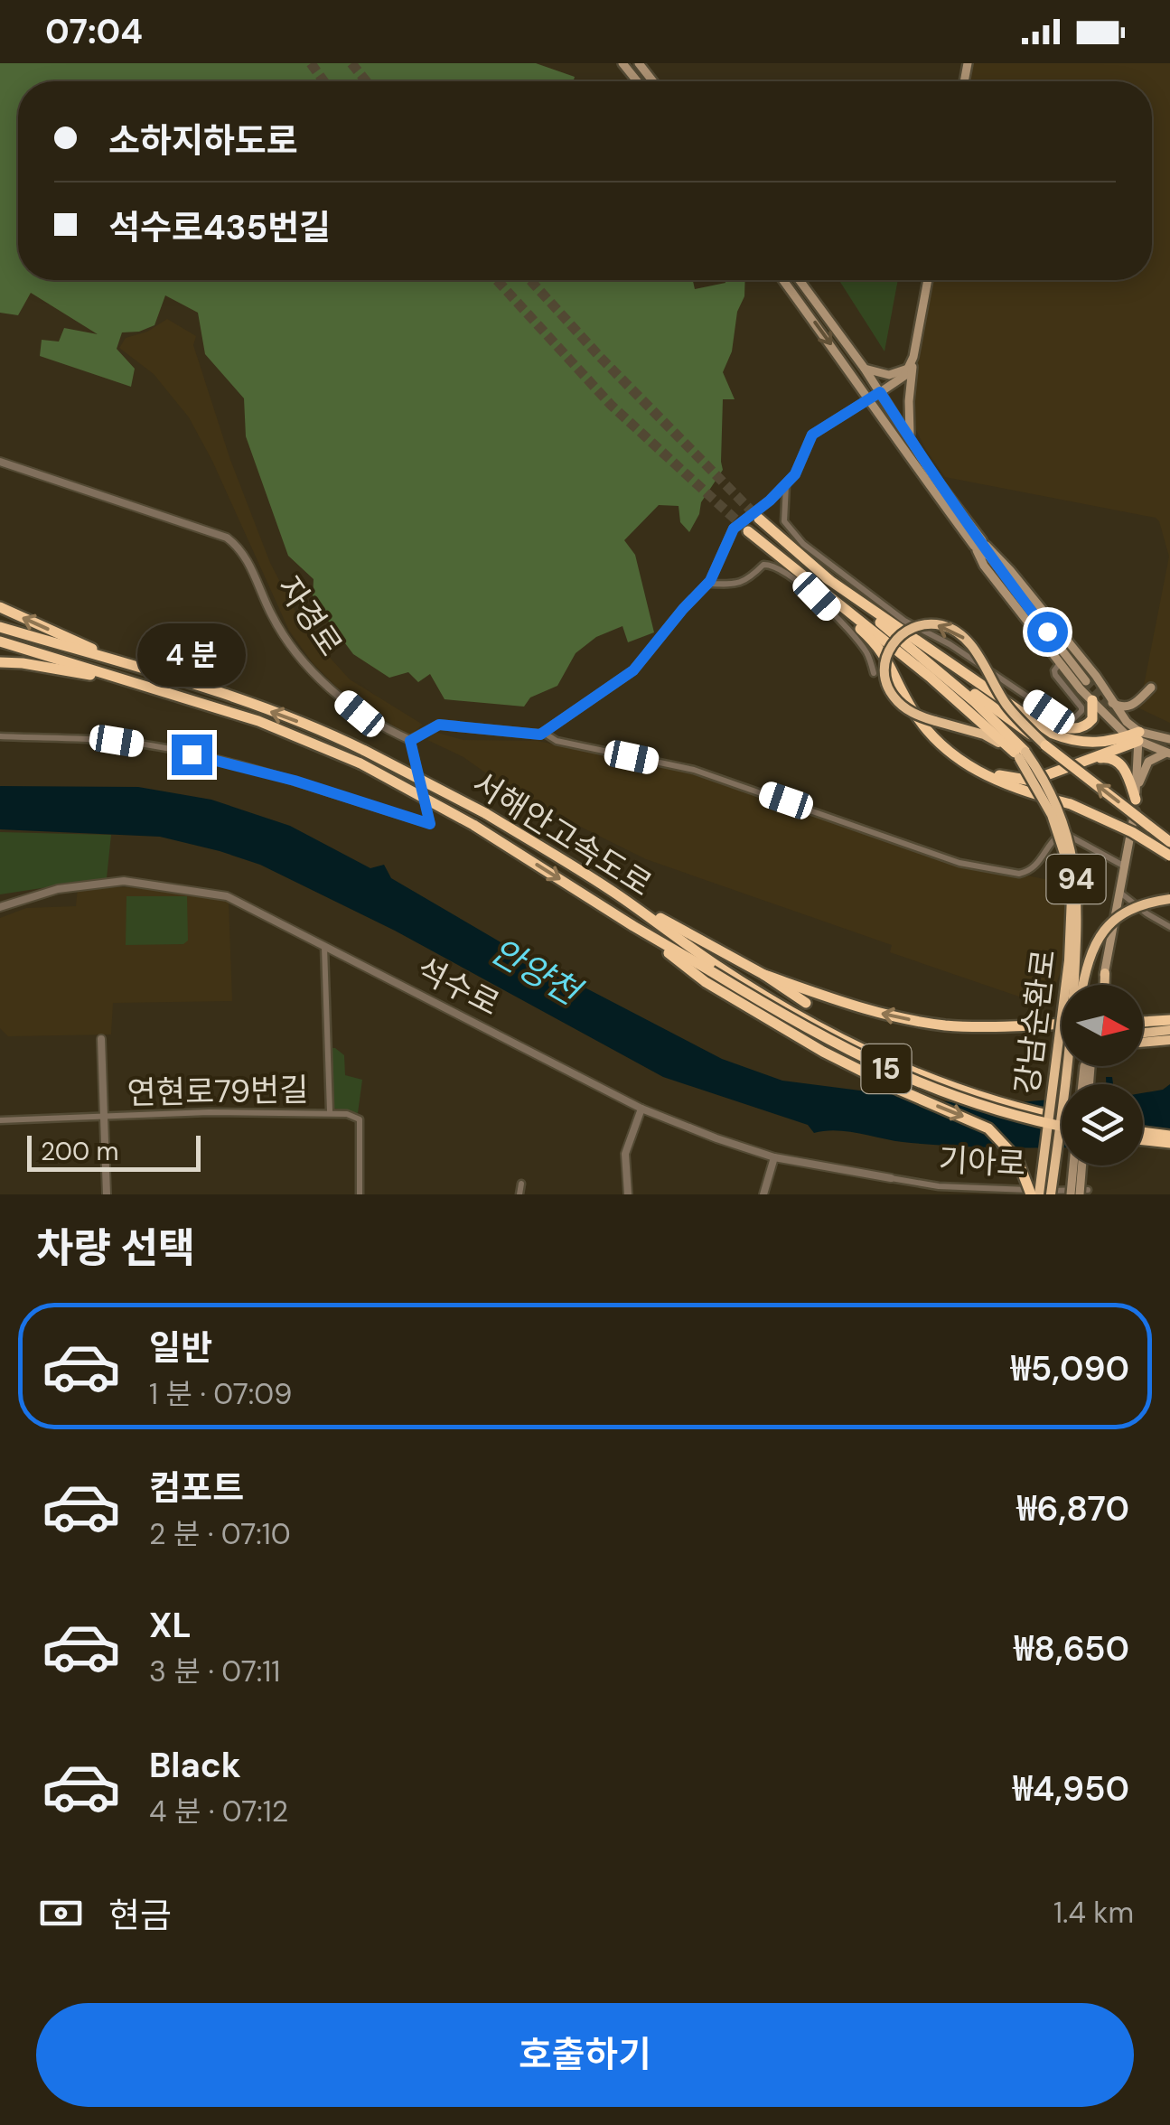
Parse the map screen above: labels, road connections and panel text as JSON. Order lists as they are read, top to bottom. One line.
{"streets":{"highway":["서해안고속도로","94","강남순환로","15"],"main road":["기아로"],"street":["자경로","석수로","연현로79번길"]},"crossings":[["석수로","기아로"]],"water":["안양천"],"scale_bar":"200 m","north":"right","page":{"status":"07:04","banner":["소하지하도로","석수로435번길"],"bubble":"4 분","scale":"200 m","heading":"차량 선택","list":[{"name":"일반","note":"1 분 · 07:09","value":"₩5,090"},{"name":"컴포트","note":"2 분 · 07:10","value":"₩6,870"},{"name":"XL","note":"3 분 · 07:11","value":"₩8,650"},{"name":"Black","note":"4 분 · 07:12","value":"₩4,950"}],"pay":["현금","1.4 km"],"buttons":"호출하기"}}
